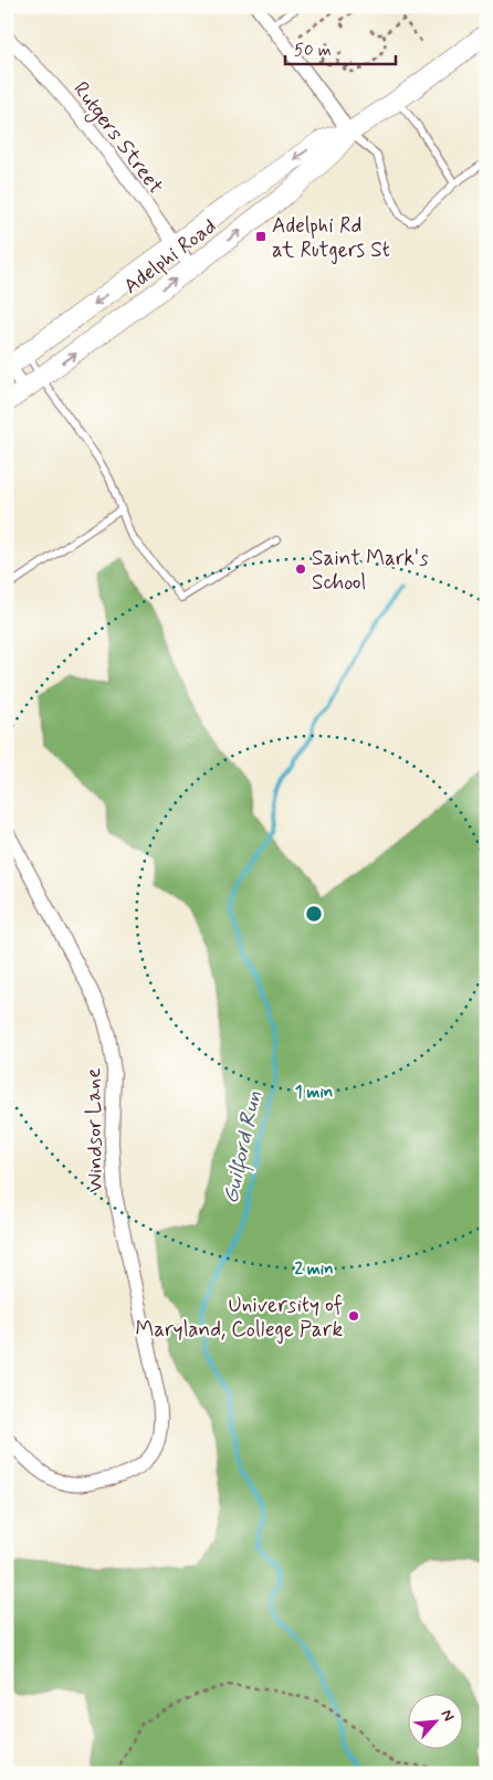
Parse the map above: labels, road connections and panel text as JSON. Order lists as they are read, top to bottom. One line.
{"streets":{"main road":["Adelphi Road"],"street":["Rutgers Street","Windsor Lane"]},"crossings":[["Rutgers Street","Adelphi Road"]],"water":["Guilford Run"],"places":{"transit":["Adelphi Rd at Rutgers St"],"other":["Saint Mark's School","University of Maryland, College Park"]},"scale_bar":"50 m","north":"top right","rings":["1 min","2 min"]}
